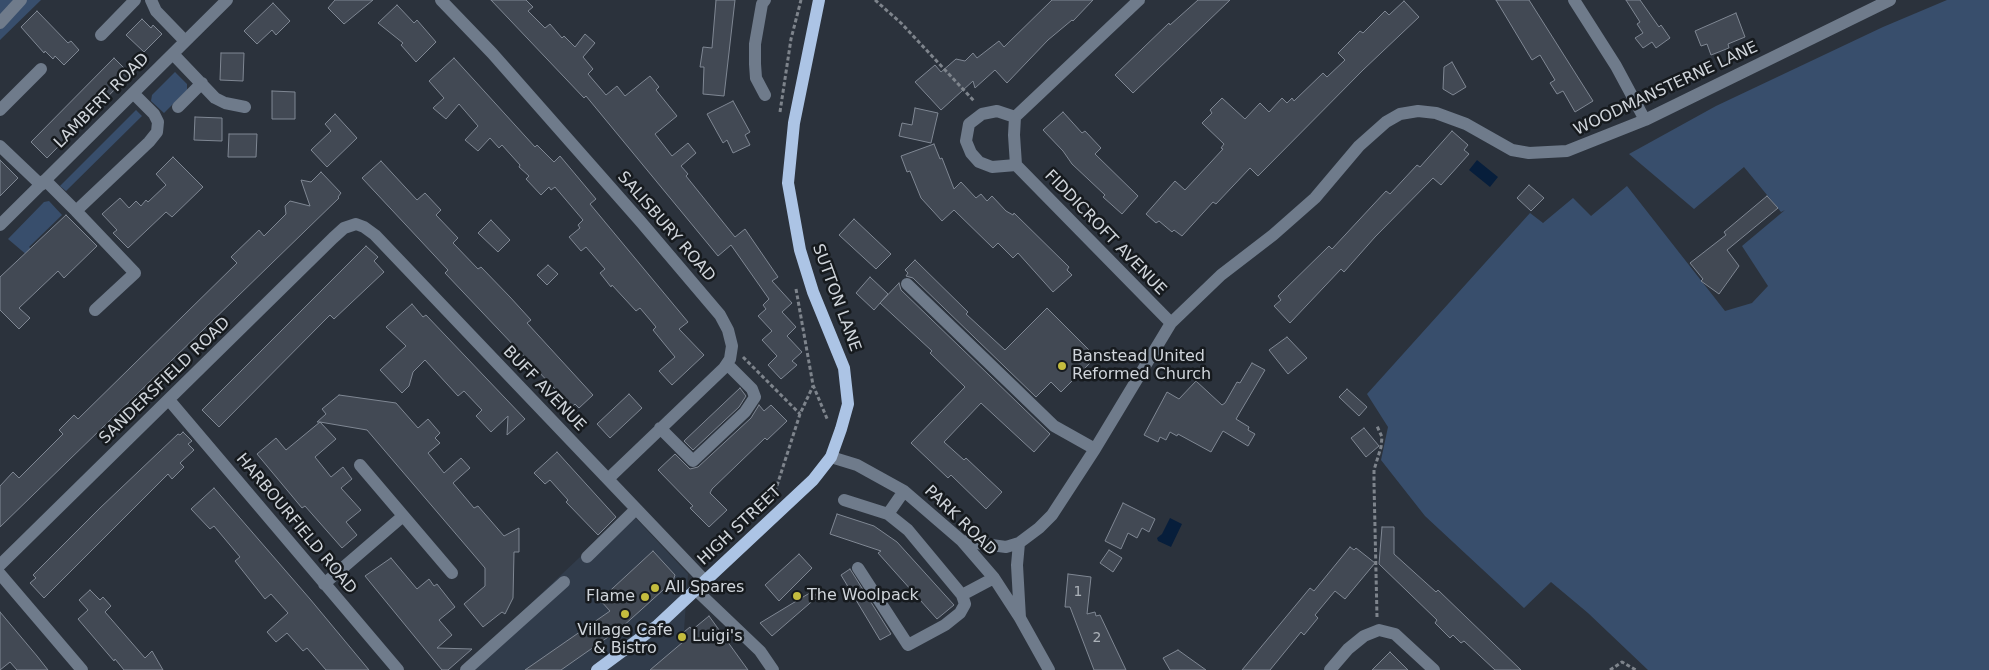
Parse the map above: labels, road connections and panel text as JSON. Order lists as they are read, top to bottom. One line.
{"streets":{"main road":["SUTTON LANE","HIGH STREET"],"street":["WOODMANSTERNE LANE","LAMBERT ROAD","SALISBURY ROAD","FIDDICROFT AVENUE","SANDERSFIELD ROAD","BUFF AVENUE","PARK ROAD","HARBOURFIELD ROAD"]},"crossings":[["WOODMANSTERNE LANE","FIDDICROFT AVENUE"],["SUTTON LANE","PARK ROAD"],["SUTTON LANE","HIGH STREET"],["SANDERSFIELD ROAD","BUFF AVENUE"],["SANDERSFIELD ROAD","HARBOURFIELD ROAD"],["BUFF AVENUE","HIGH STREET"],["PARK ROAD","HIGH STREET"]],"places":["Banstead United Reformed Church","All Spares","The Woolpack","Flame","Village Cafe & Bistro","Luigi's"],"house_numbers":["1","2"]}
